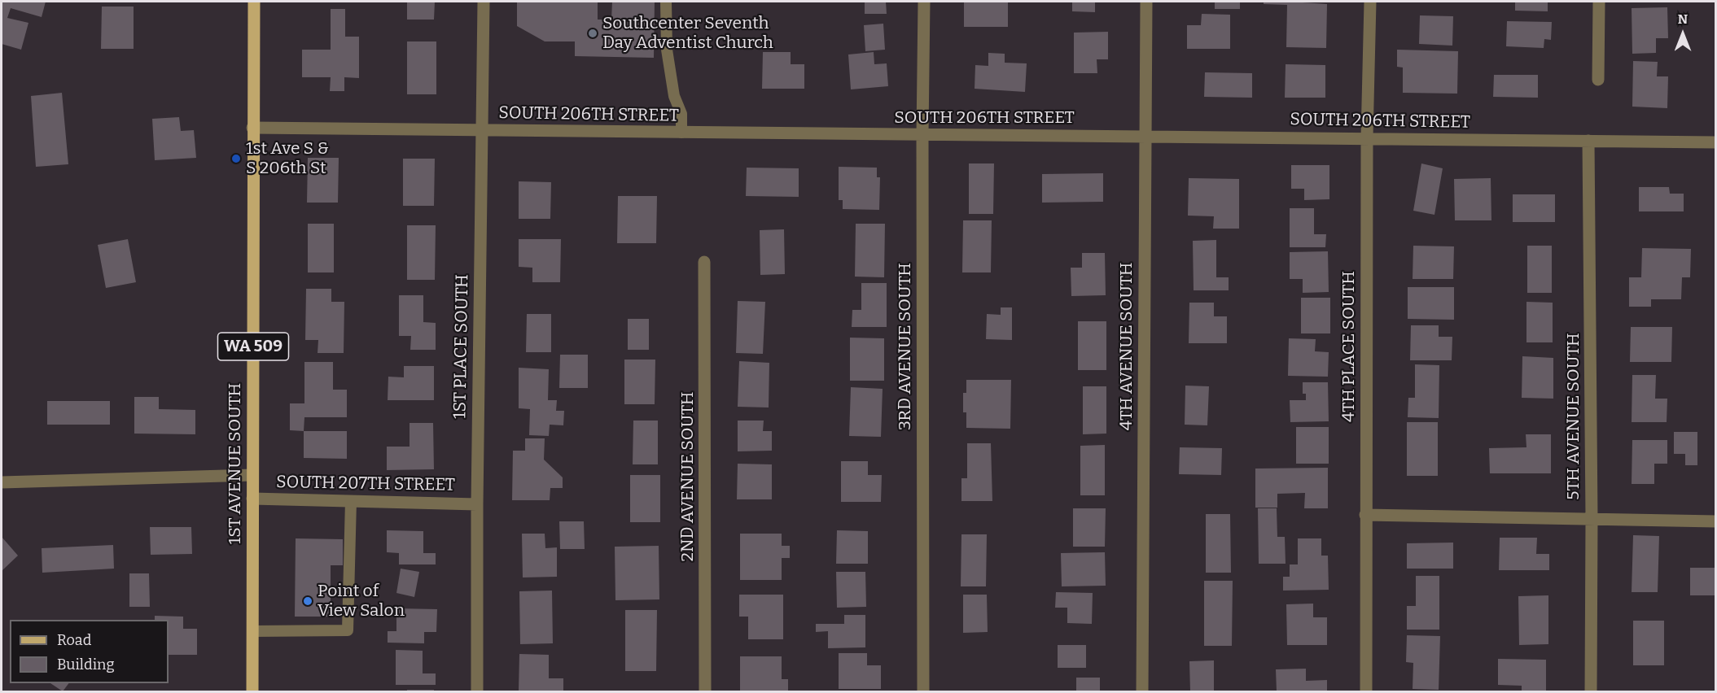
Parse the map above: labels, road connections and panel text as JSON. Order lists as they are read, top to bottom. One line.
{"streets":{"main road":["WA 509","1ST AVENUE SOUTH"],"street":["SOUTH 206TH STREET","1ST PLACE SOUTH","3RD AVENUE SOUTH","4TH AVENUE SOUTH","4TH PLACE SOUTH","5TH AVENUE SOUTH","2ND AVENUE SOUTH","SOUTH 207TH STREET"]},"crossings":[["SOUTH 206TH STREET","1ST PLACE SOUTH"],["SOUTH 206TH STREET","3RD AVENUE SOUTH"],["SOUTH 206TH STREET","4TH AVENUE SOUTH"],["SOUTH 206TH STREET","4TH PLACE SOUTH"],["SOUTH 206TH STREET","5TH AVENUE SOUTH"],["SOUTH 206TH STREET","1ST AVENUE SOUTH"],["1ST PLACE SOUTH","SOUTH 207TH STREET"],["1ST AVENUE SOUTH","SOUTH 207TH STREET"]],"places":["Southcenter Seventh Day Adventist Church","1st Ave S & S 206th St","Point of View Salon"],"legend":["Road","Building"],"north":"top"}
